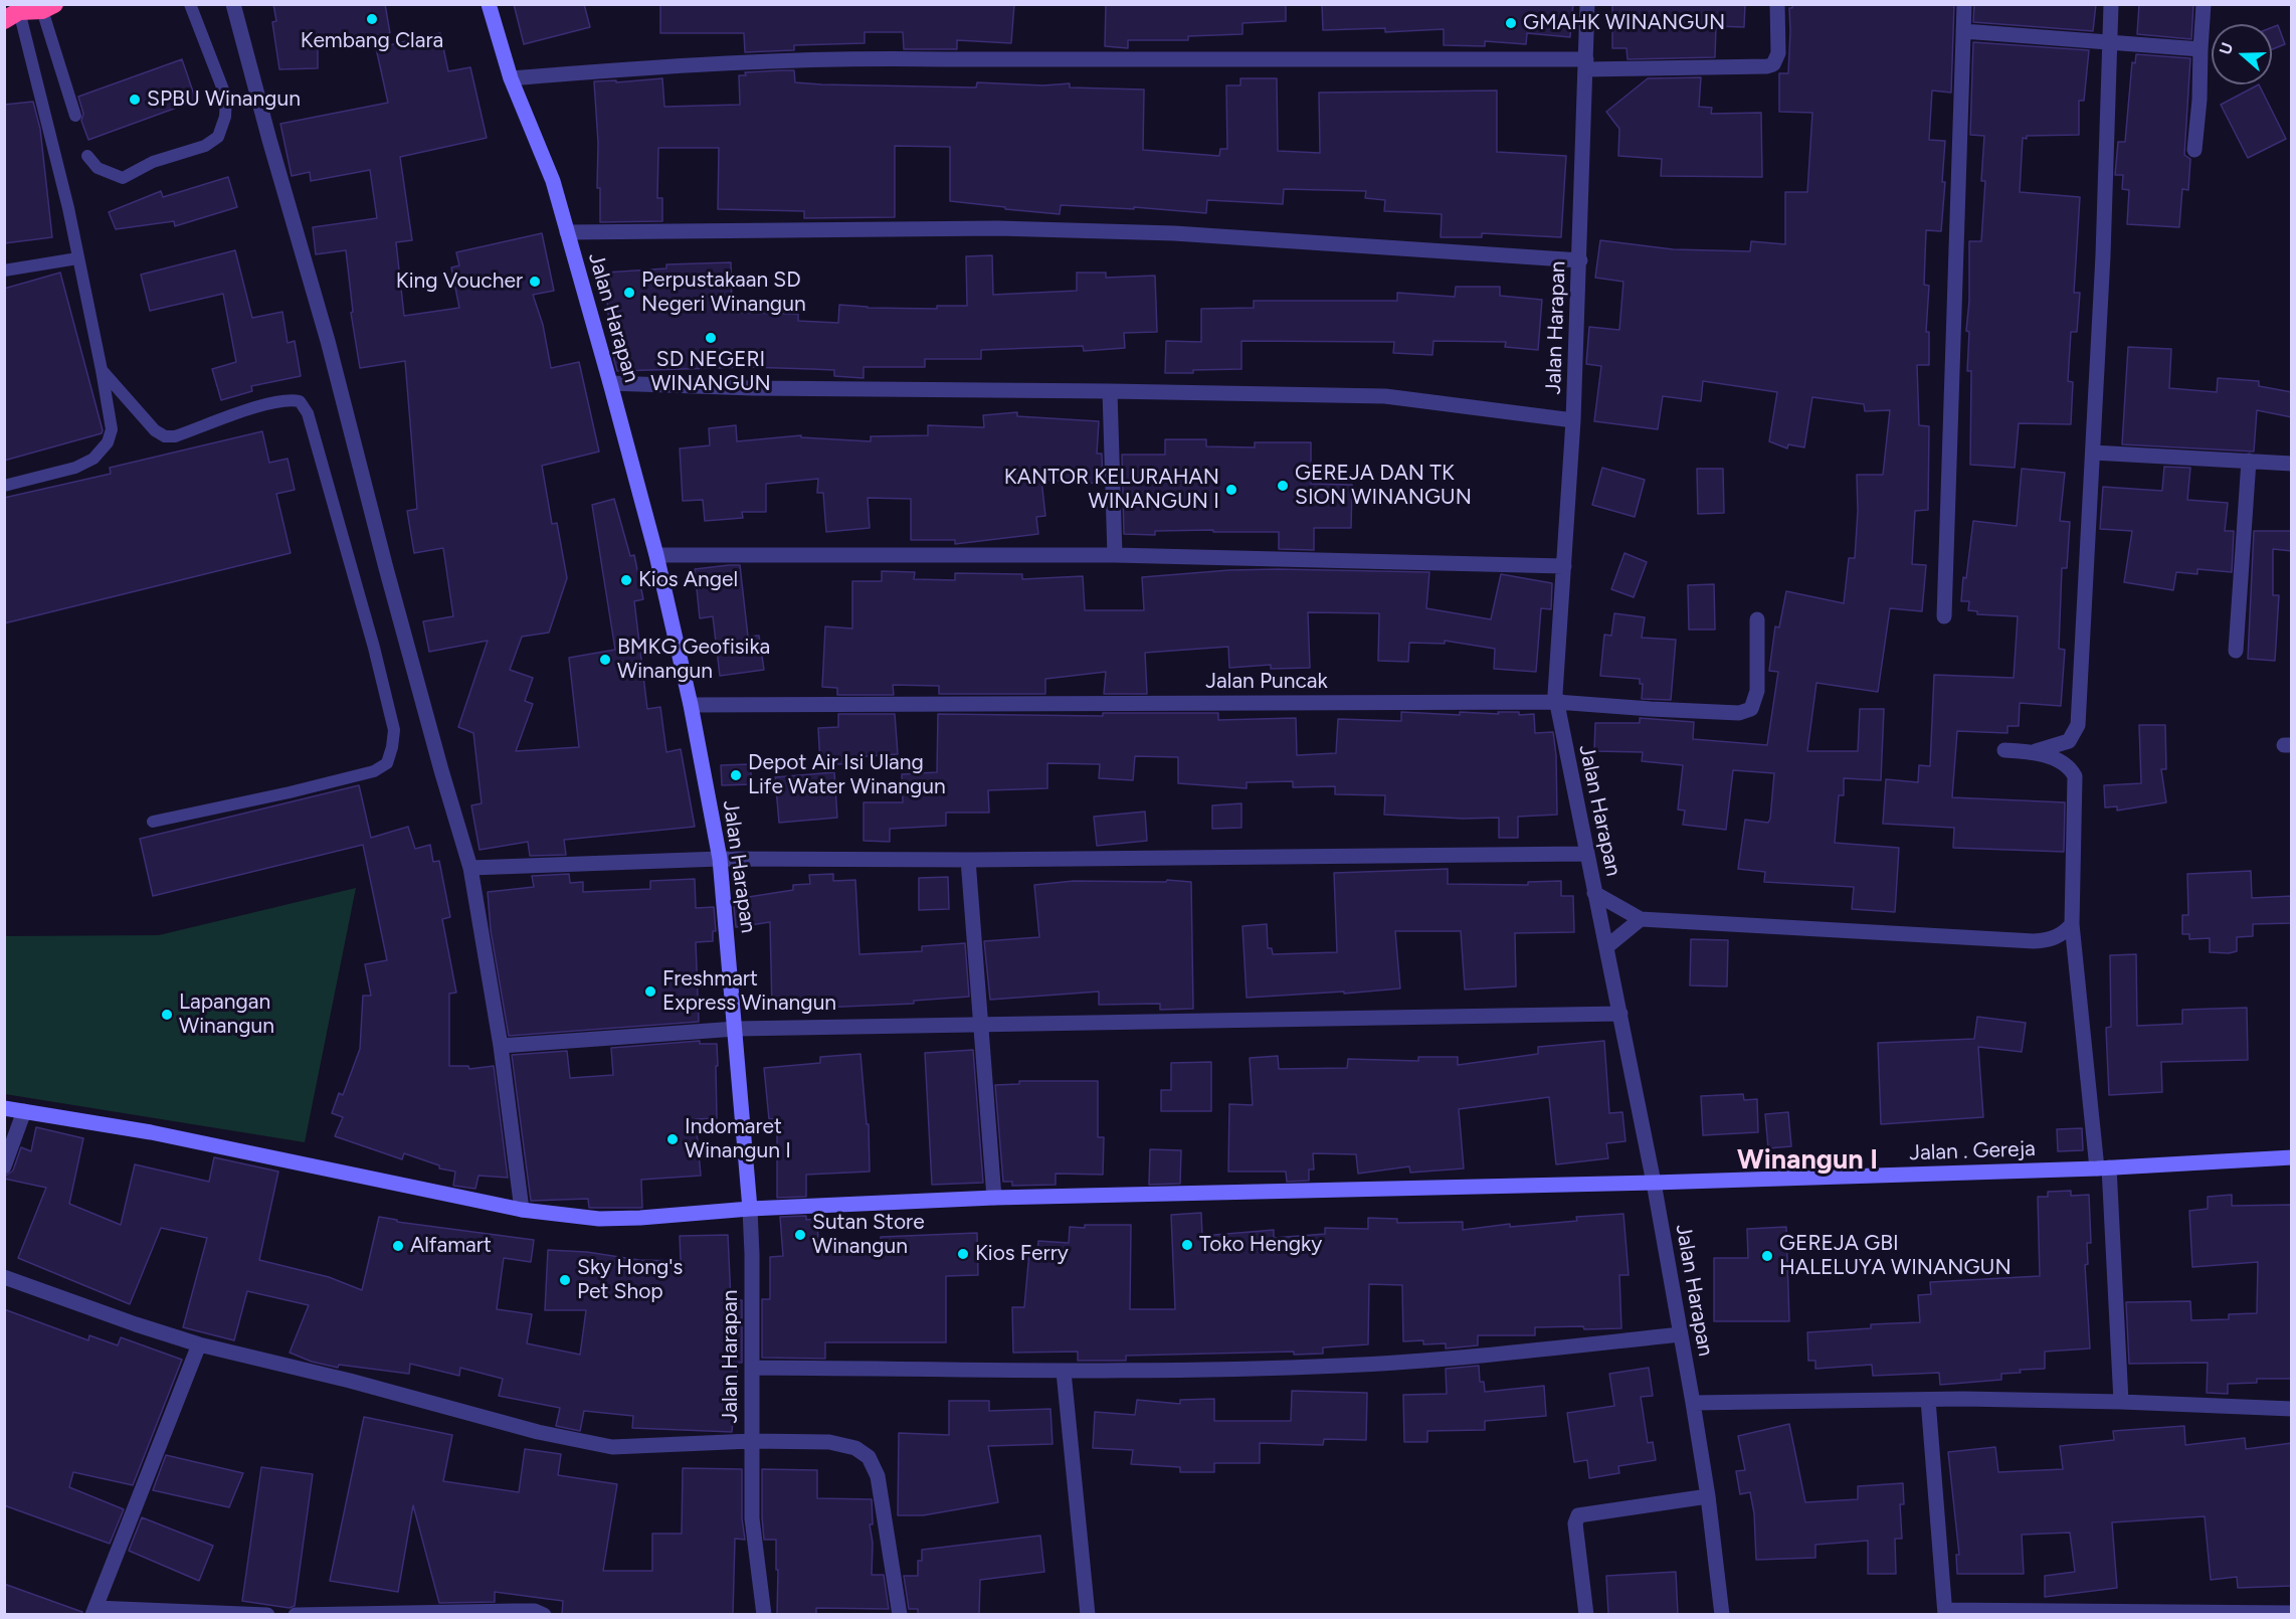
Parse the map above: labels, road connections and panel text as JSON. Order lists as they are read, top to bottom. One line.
{"streets":{"street":["Jalan Harapan","Jalan Puncak","Jalan . Gereja"]},"crossings":[["Jalan Harapan","Jalan Puncak"],["Jalan Harapan","Jalan . Gereja"]],"districts":["Winangun I"],"places":["Kembang Clara","GMAHK WINANGUN","SPBU Winangun","King Voucher","Perpustakaan SD Negeri Winangun","SD NEGERI WINANGUN","GEREJA DAN TK SION WINANGUN","KANTOR KELURAHAN WINANGUN I","Kios Angel","BMKG Geofisika Winangun","Depot Air Isi Ulang Life Water Winangun","Freshmart Express Winangun","Lapangan Winangun","Indomaret Winangun I","Sutan Store Winangun","Toko Hengky","Alfamart","Kios Ferry","GEREJA GBI HALELUYA WINANGUN","Sky Hong's Pet Shop"],"north":"left"}
